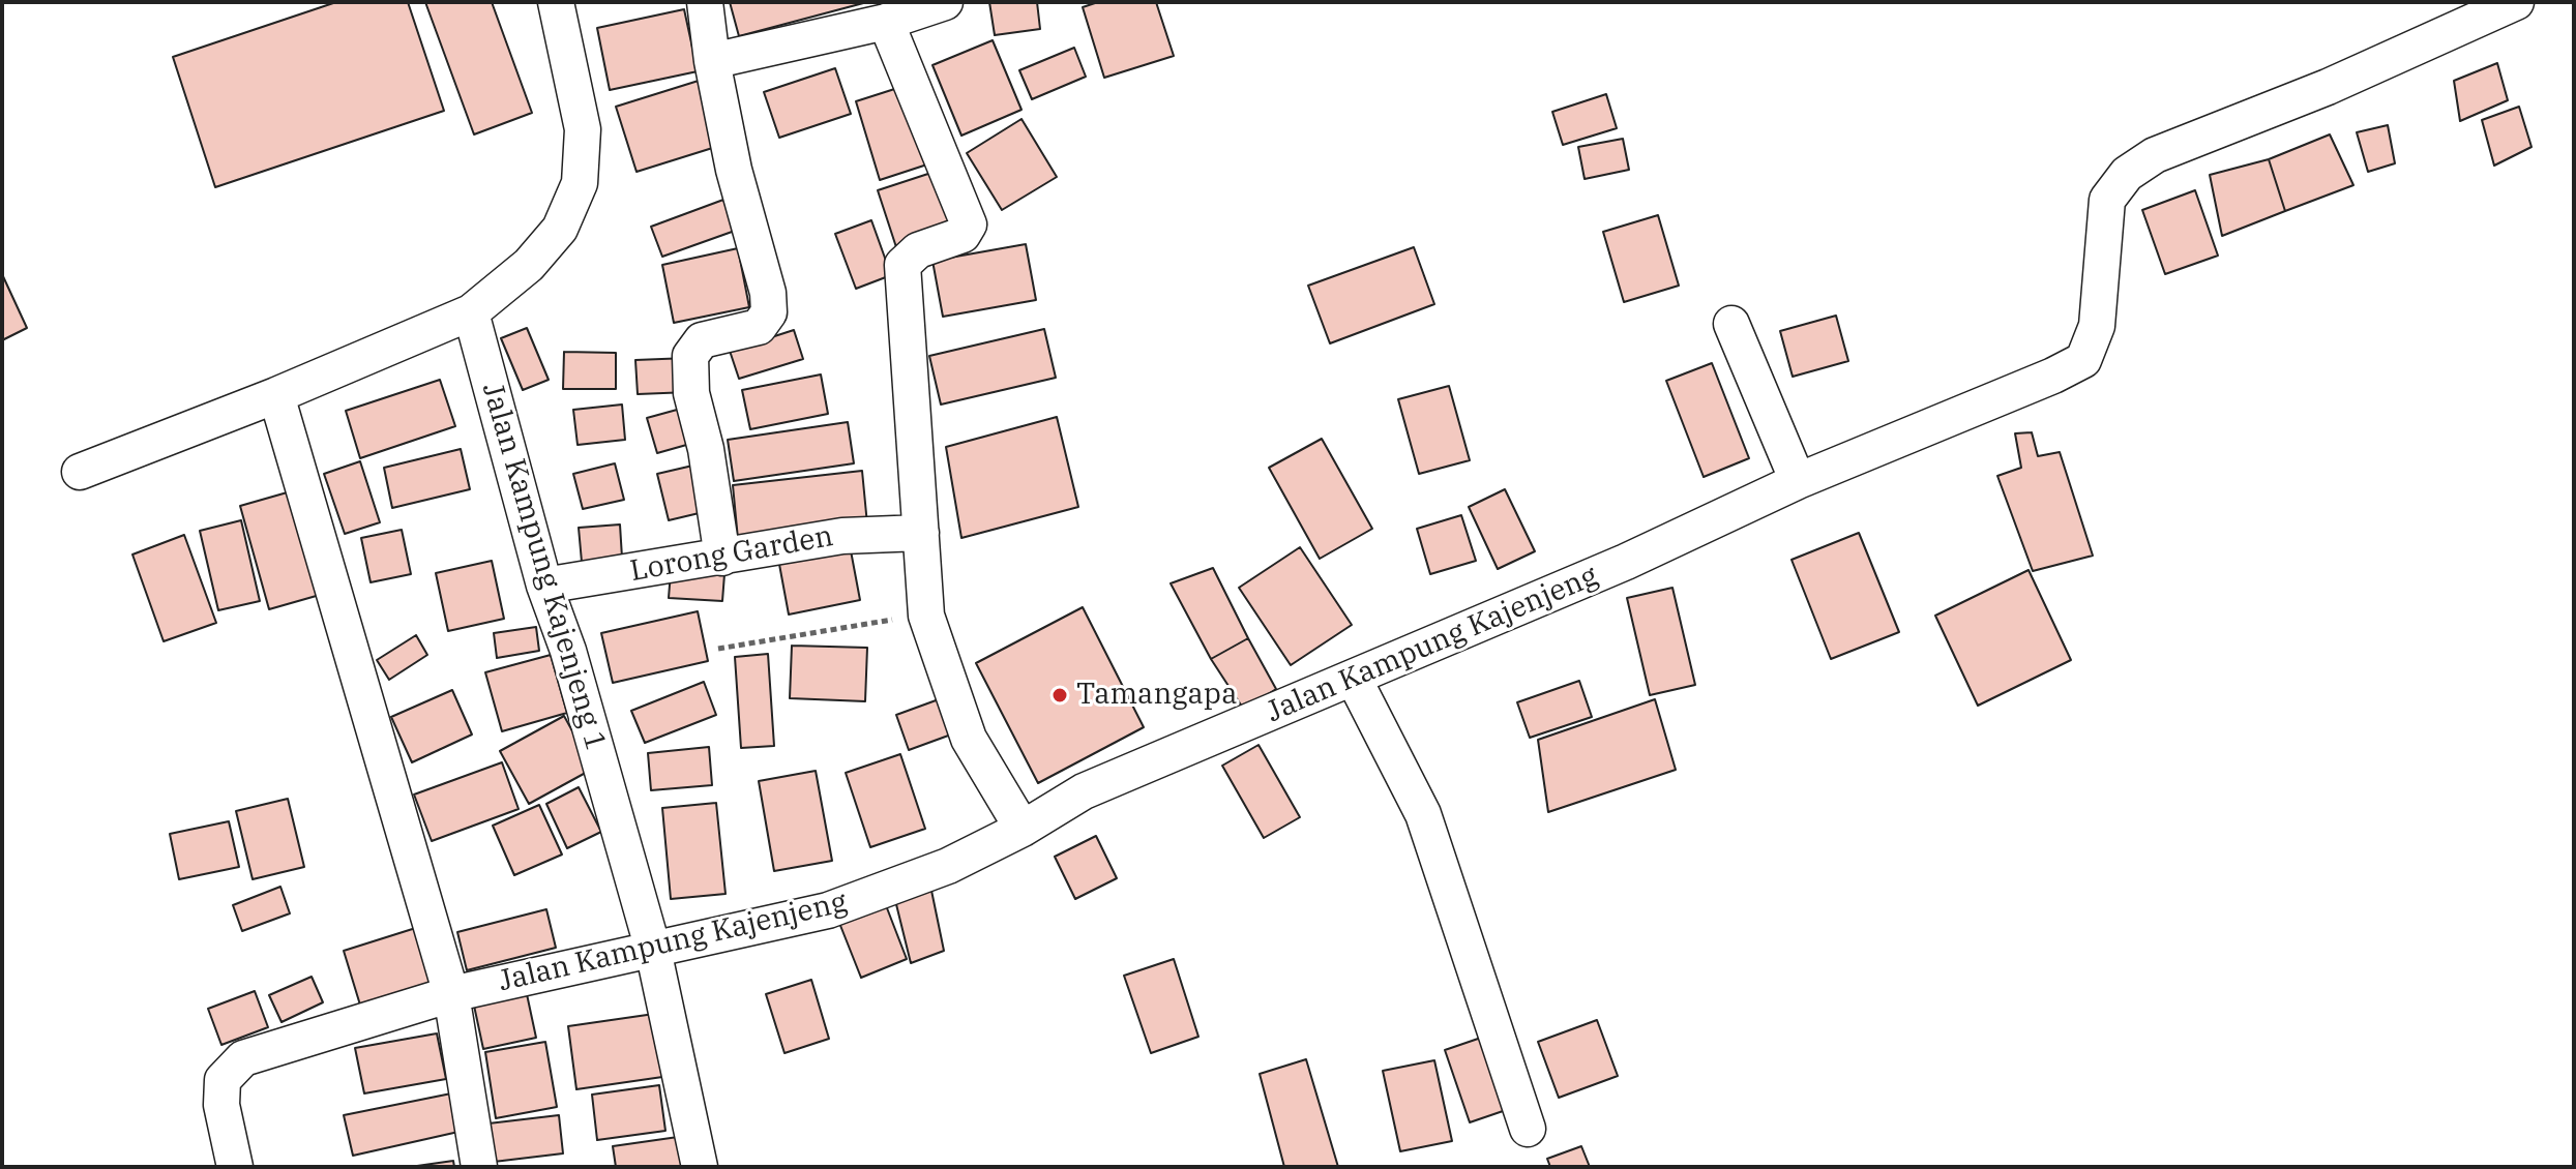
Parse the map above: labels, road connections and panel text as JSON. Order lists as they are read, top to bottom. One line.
{"streets":{"street":["Lorong Garden","Jalan Kampung Kajenjeng 1","Jalan Kampung Kajenjeng"]},"crossings":[["Lorong Garden","Jalan Kampung Kajenjeng 1"],["Jalan Kampung Kajenjeng 1","Jalan Kampung Kajenjeng"]],"places":["Tamangapa"]}
